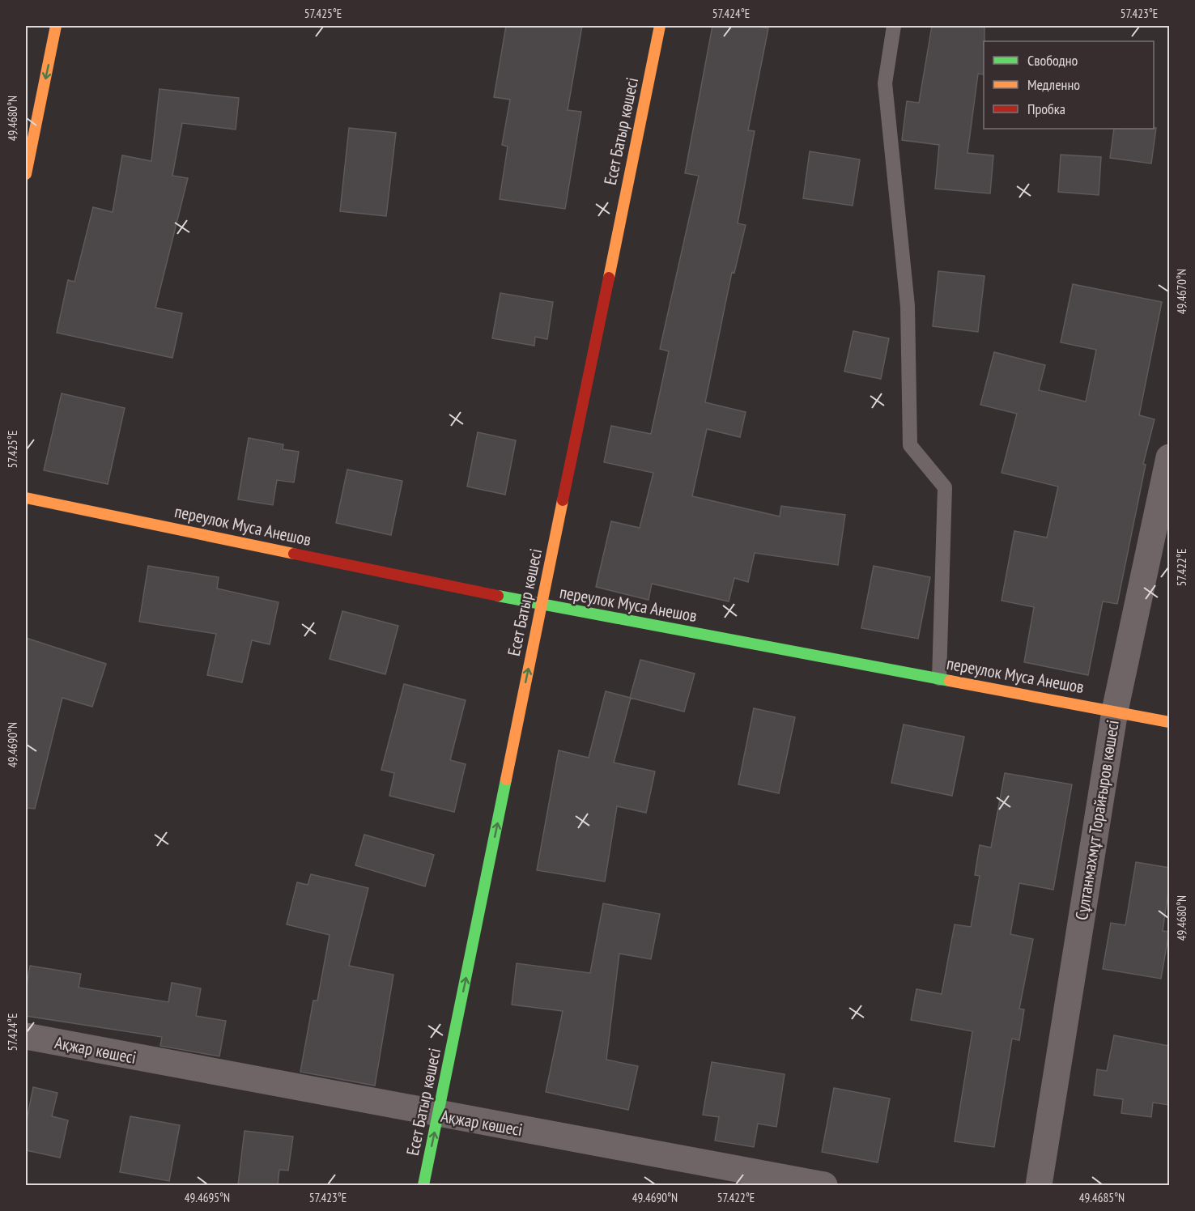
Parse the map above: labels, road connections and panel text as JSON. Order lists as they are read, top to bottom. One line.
{"streets":{"street":["Есет Батыр көшесі","переулок Муса Анешов","Сұлтанмахмұт Торайғыров көшесі","Ақжар көшесі"]},"crossings":[["Есет Батыр көшесі","переулок Муса Анешов"],["Есет Батыр көшесі","Ақжар көшесі"],["переулок Муса Анешов","Сұлтанмахмұт Торайғыров көшесі"]],"one_way":["Есет Батыр көшесі"],"legend":["Свободно","Медленно","Пробка"],"coordinates":["57.425°E","57.424°E","57.423°E","49.4680°N","49.4670°N","57.422°E","49.4690°N","49.4695°N","49.4685°N"]}
